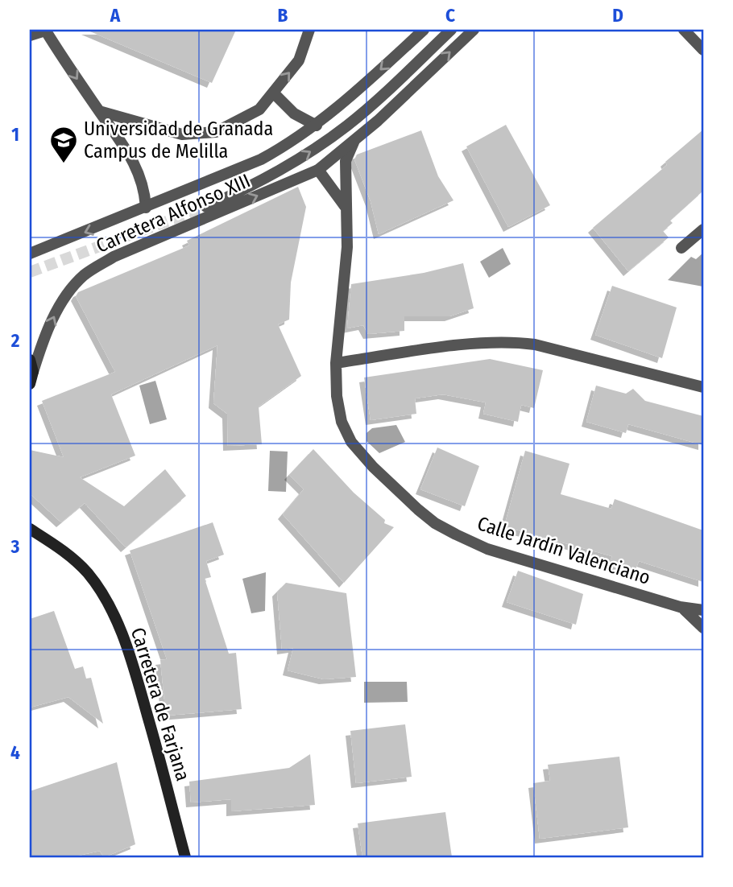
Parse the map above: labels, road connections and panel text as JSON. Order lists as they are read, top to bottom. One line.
{"streets":{"main road":["Carretera de Farjana"],"street":["Carretera Alfonso XIII","Calle Jardín Valenciano"]},"crossings":[["Carretera Alfonso XIII","Calle Jardín Valenciano"]],"places":{"school or university":["Universidad de Granada Campus de Melilla"]},"grid":{"columns":["A","B","C","D"],"rows":["1","2","3","4"]}}
